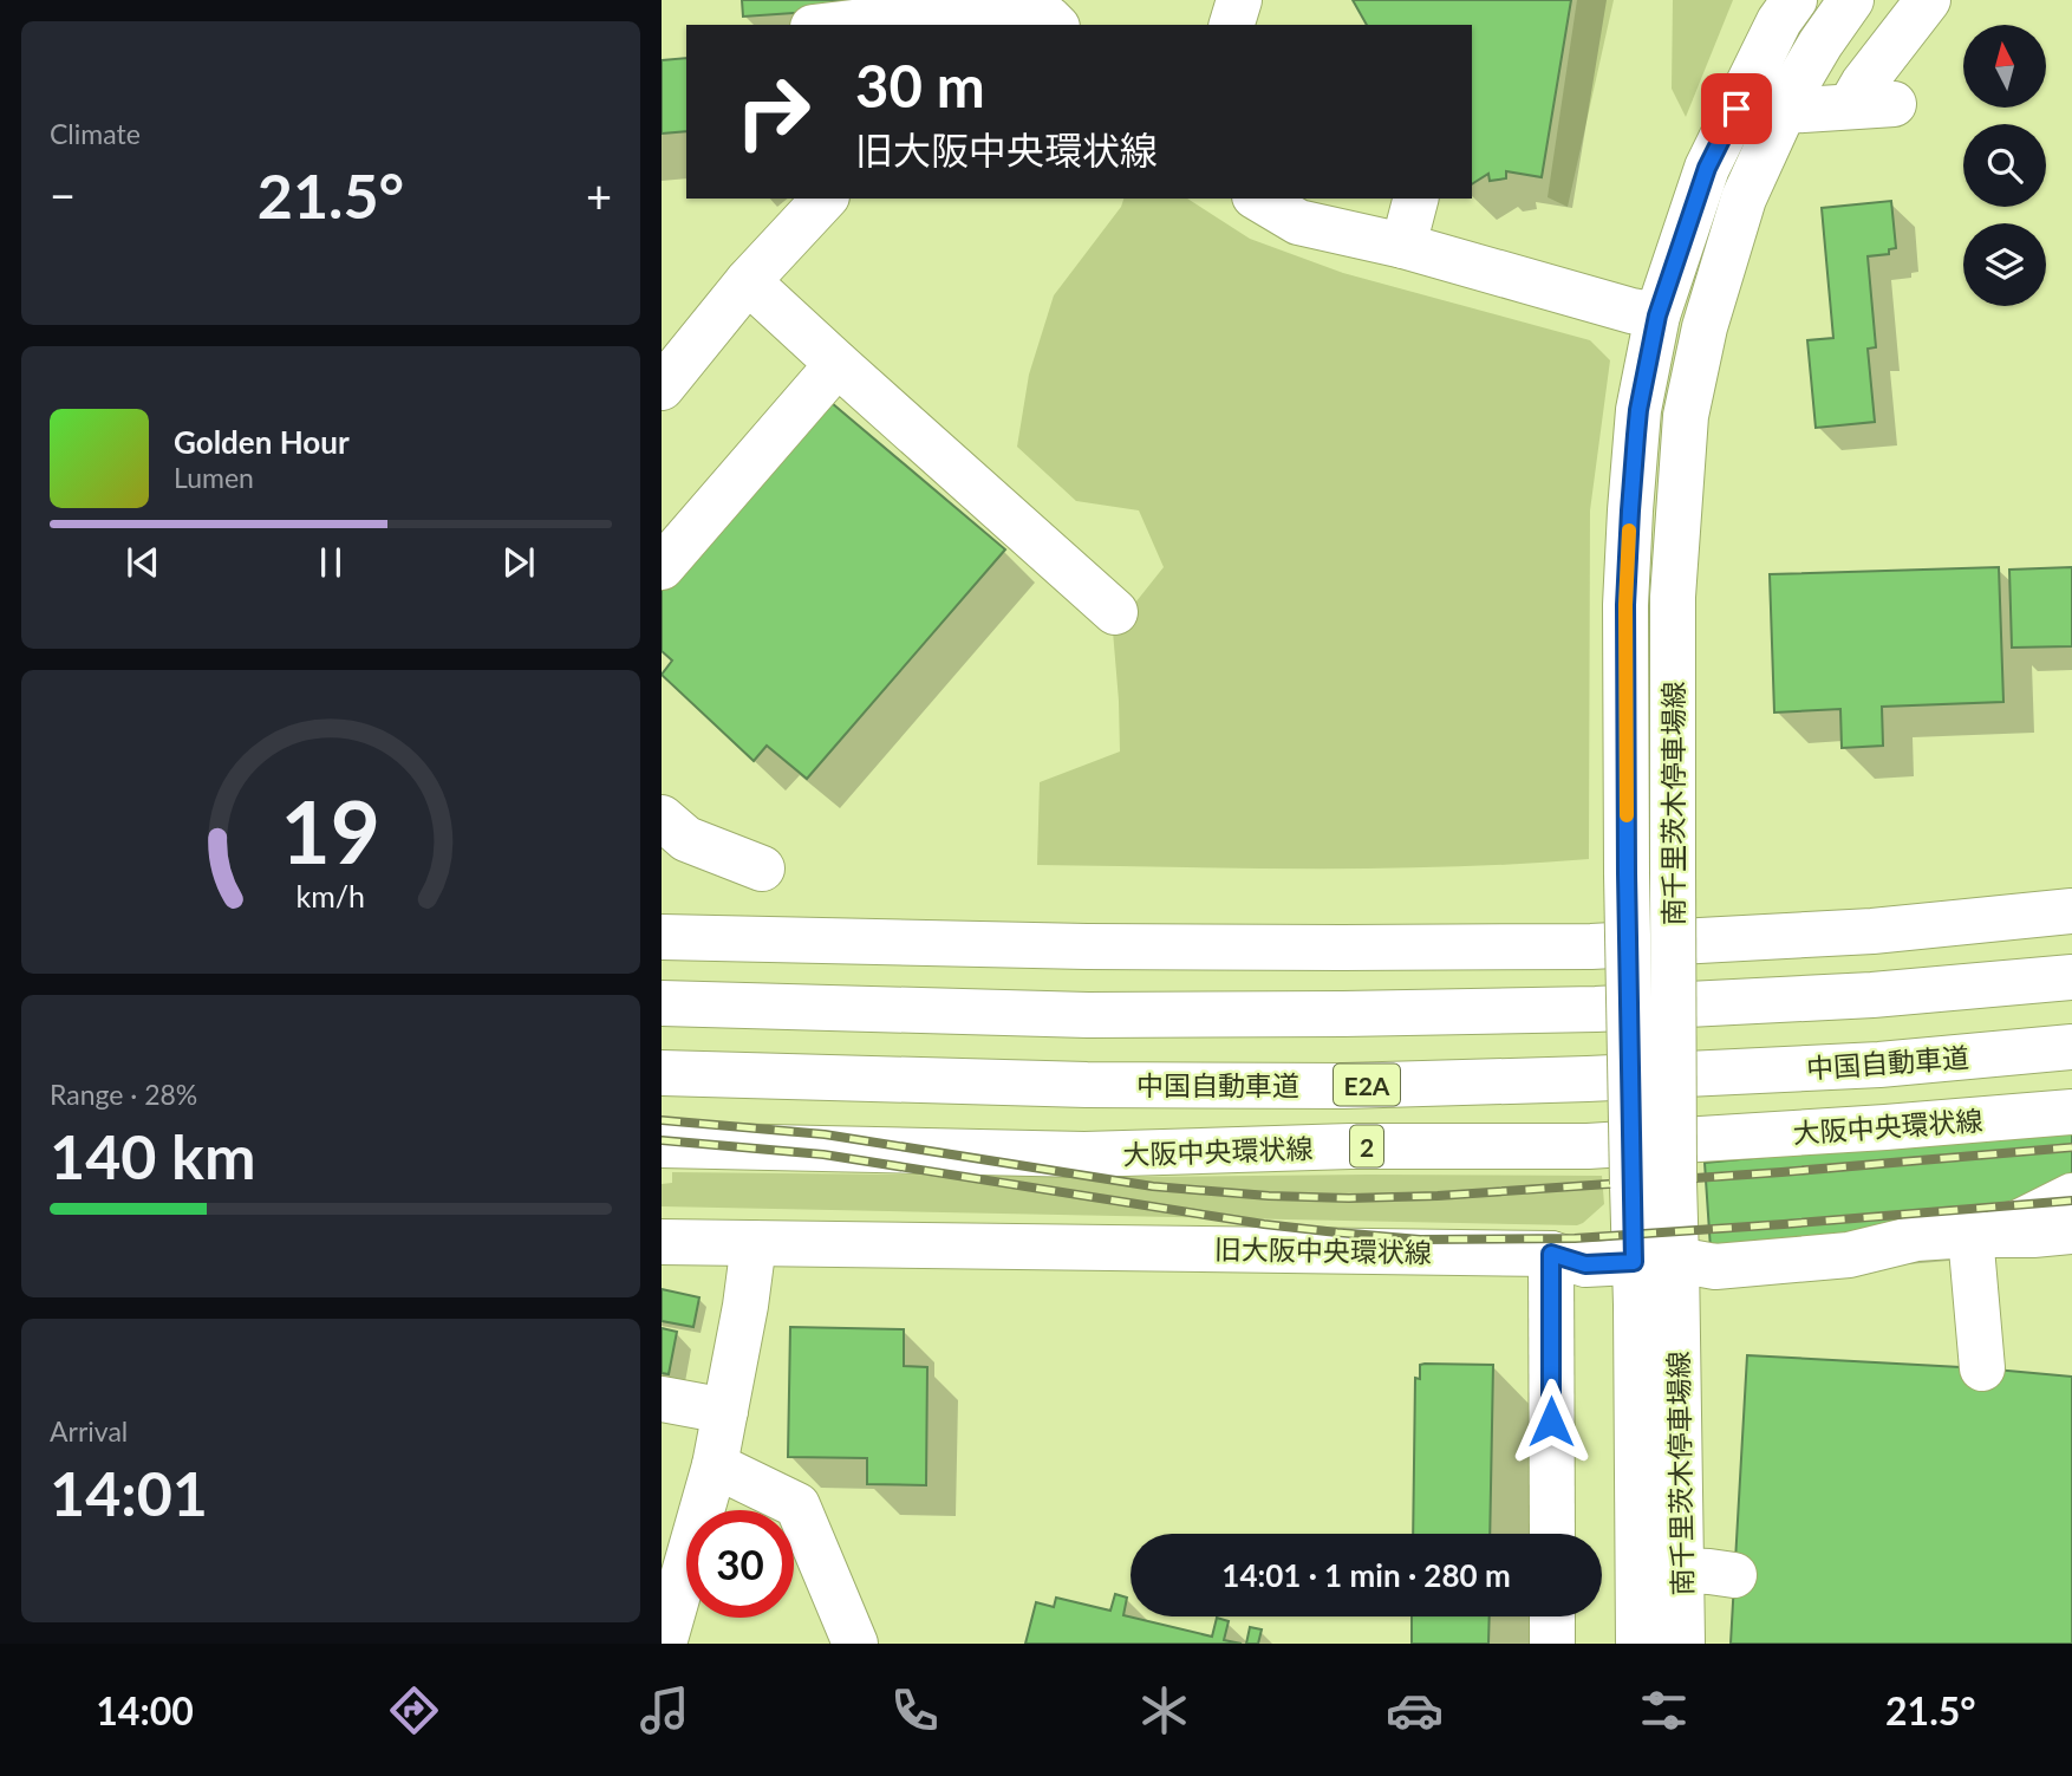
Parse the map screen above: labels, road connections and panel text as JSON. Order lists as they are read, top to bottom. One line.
{"streets":{"main road":["南千里茨木停車場線","中国自動車道","E2A","大阪中央環状線","2","旧大阪中央環状線"]},"crossings":[["南千里茨木停車場線","旧大阪中央環状線"]],"north":"top","page":{"tile":["Climate",["Range · 28%","140 km"],["Arrival","14:01"]],"turn":["30 m","旧大阪中央環状線"],"heat":["−","21.5°","+"],"song":["Golden Hour","Lumen"],"limit":"30","trip":"14:01 · 1 min · 280 m","tabs":["14:00","21.5°"],"gauge":["19","km/h"]}}
